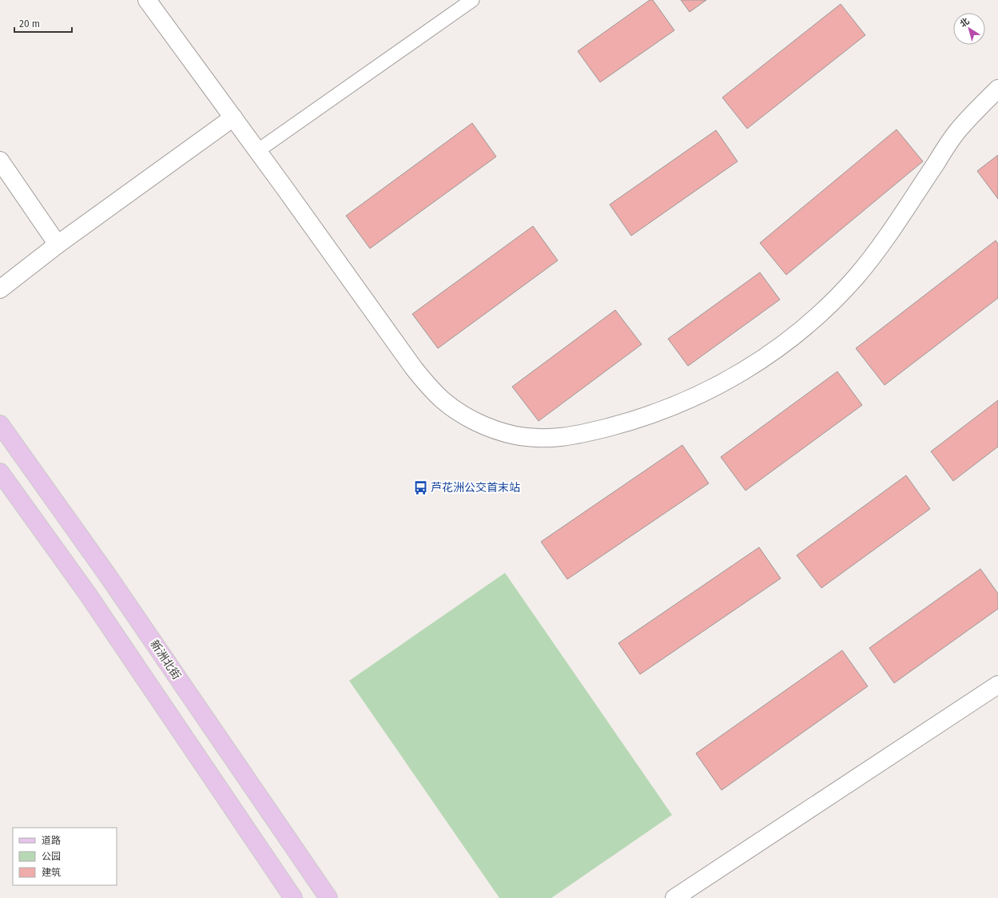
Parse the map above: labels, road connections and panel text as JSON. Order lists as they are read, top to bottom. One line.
{"streets":{"main road":["新洲北街"]},"places":{"bus stop":["芦花洲公交首末站"]},"legend":["道路","公园","建筑"],"scale_bar":"20 m","north":"top left"}
